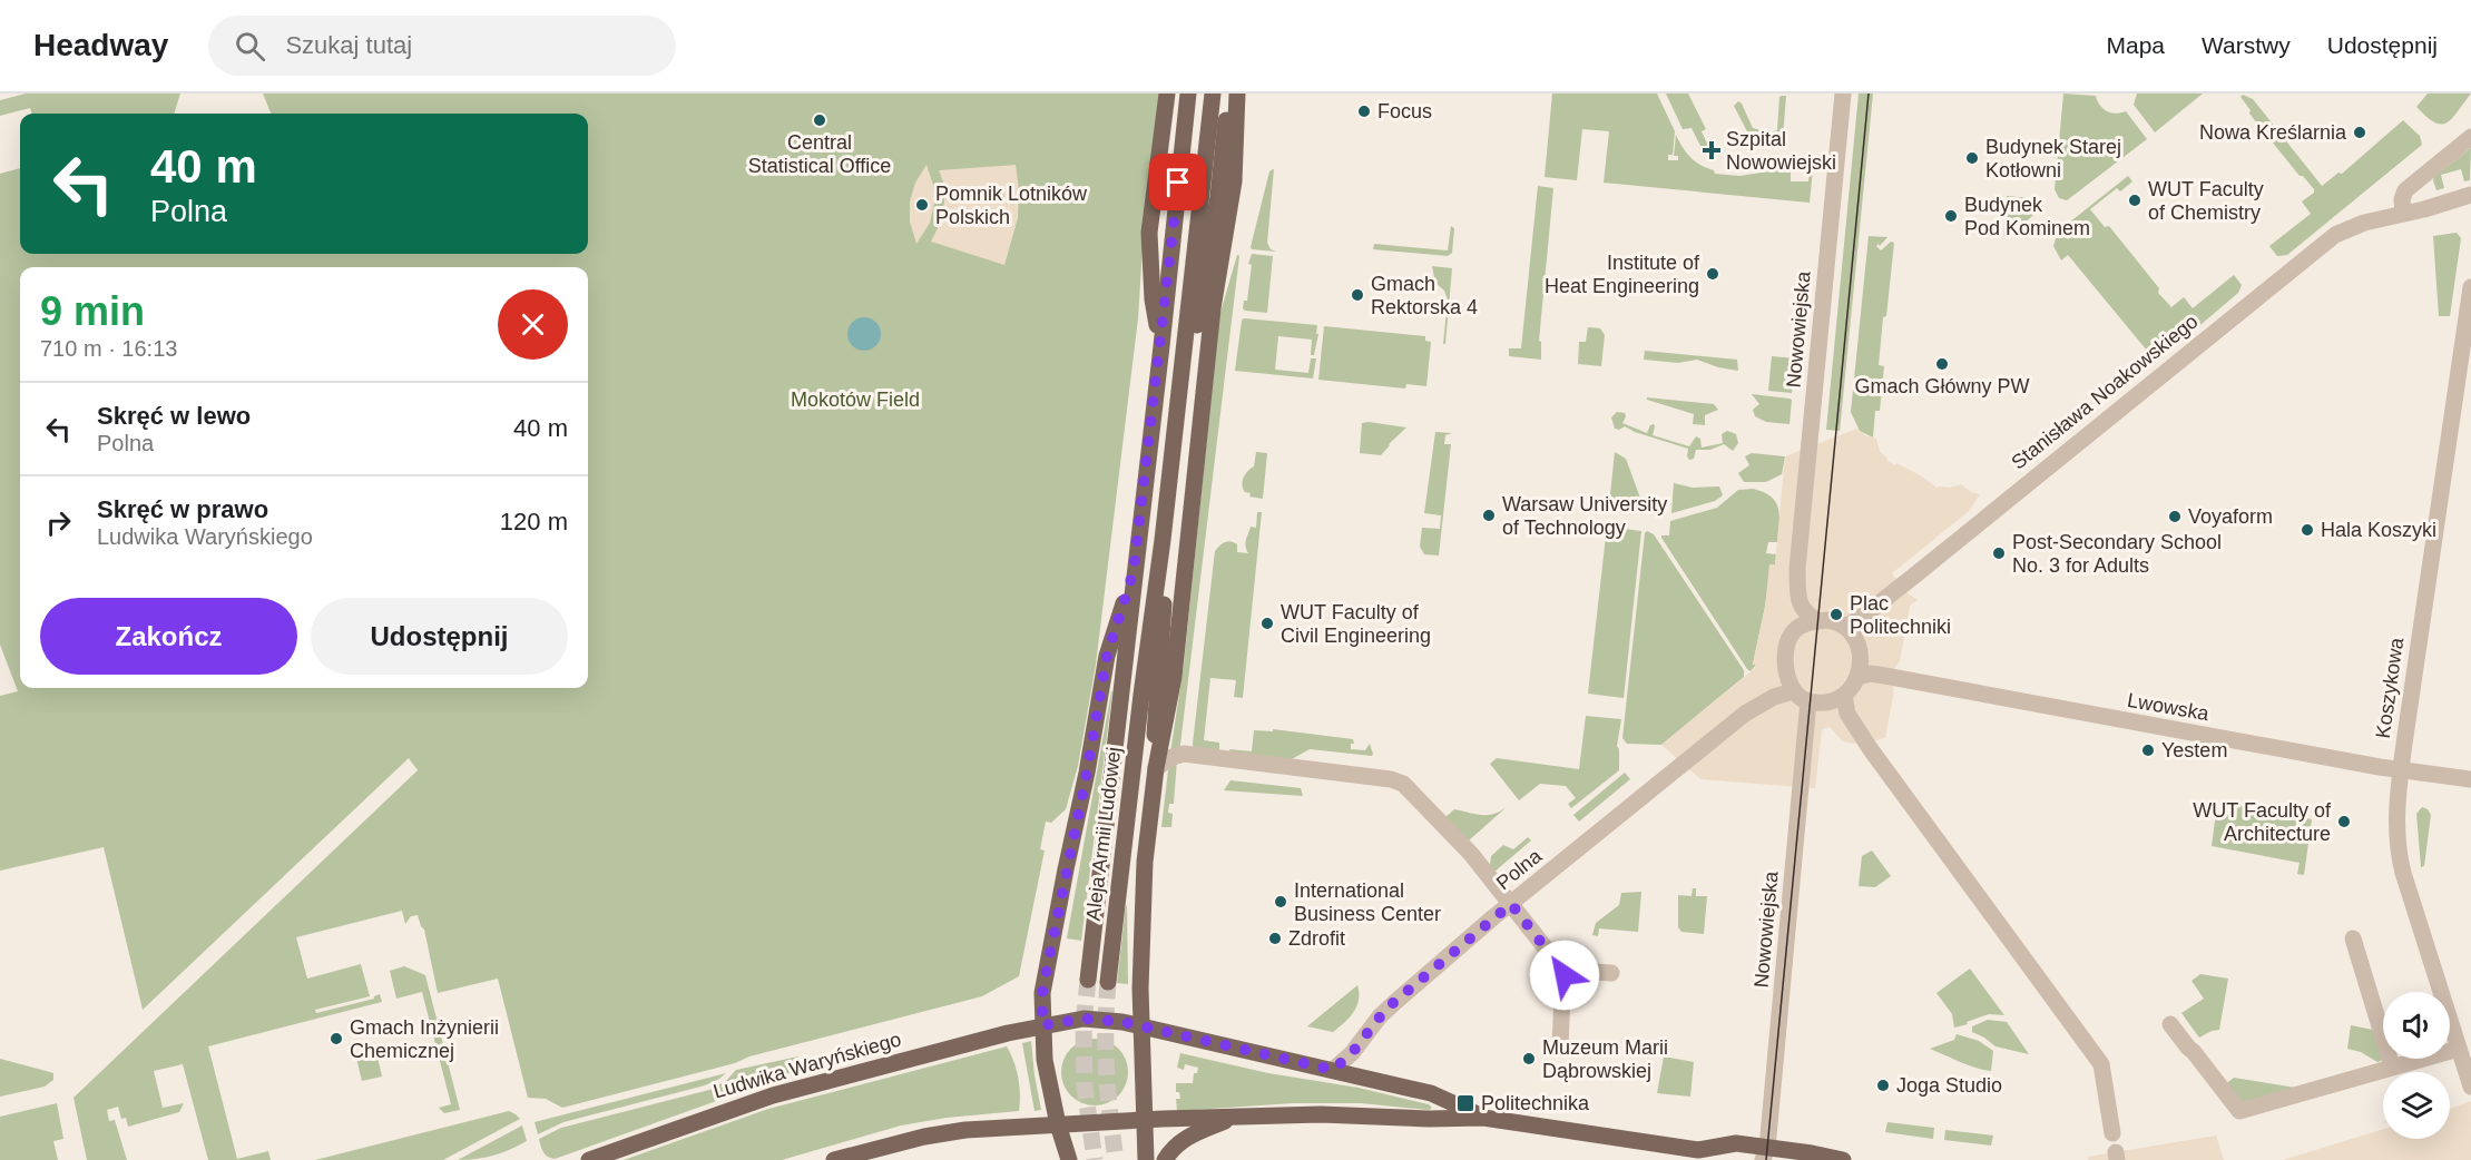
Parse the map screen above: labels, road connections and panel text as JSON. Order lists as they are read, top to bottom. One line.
{"streets":{"main road":["Aleja Armii Ludowej","Ludwika Waryńskiego"],"street":["Nowowiejska","Stanisława Noakowskiego","Koszykowa","Lwowska","Polna"]},"crossings":[["Nowowiejska","Stanisława Noakowskiego"],["Nowowiejska","Lwowska"],["Nowowiejska","Polna"],["Stanisława Noakowskiego","Lwowska"],["Stanisława Noakowskiego","Polna"],["Koszykowa","Lwowska"],["Lwowska","Polna"]],"parks":["Mokotów Field"],"places":{"other":["Focus","Central Statistical Office","Nowa Kreślarnia","Budynek Starej Kotłowni","WUT Faculty of Chemistry","Pomnik Lotników Polskich","Budynek Pod Kominem","Institute of Heat Engineering","Gmach Rektorska 4","Gmach Główny PW","Warsaw University of Technology","Voyaform","Hala Koszyki","Post-Secondary School No. 3 for Adults","Plac Politechniki","WUT Faculty of Civil Engineering","Yestem","WUT Faculty of Architecture","International Business Center","Zdrofit","Gmach Inżynierii Chemicznej","Muzeum Marii Dąbrowskiej","Joga Studio"],"health":["Szpital Nowowiejski"],"transit":["Politechnika"]},"page":{"header":"Headway","search":"Szukaj tutaj","nav":["Mapa","Warstwy","Udostępnij"],"turn":["40 m","Polna"],"heading":["9 min","710 m · 16:13"],"list":[{"name":"Skręć w lewo","note":"Polna","value":"40 m"},{"name":"Skręć w prawo","note":"Ludwika Waryńskiego","value":"120 m"}],"buttons":["Zakończ","Udostępnij"]}}
